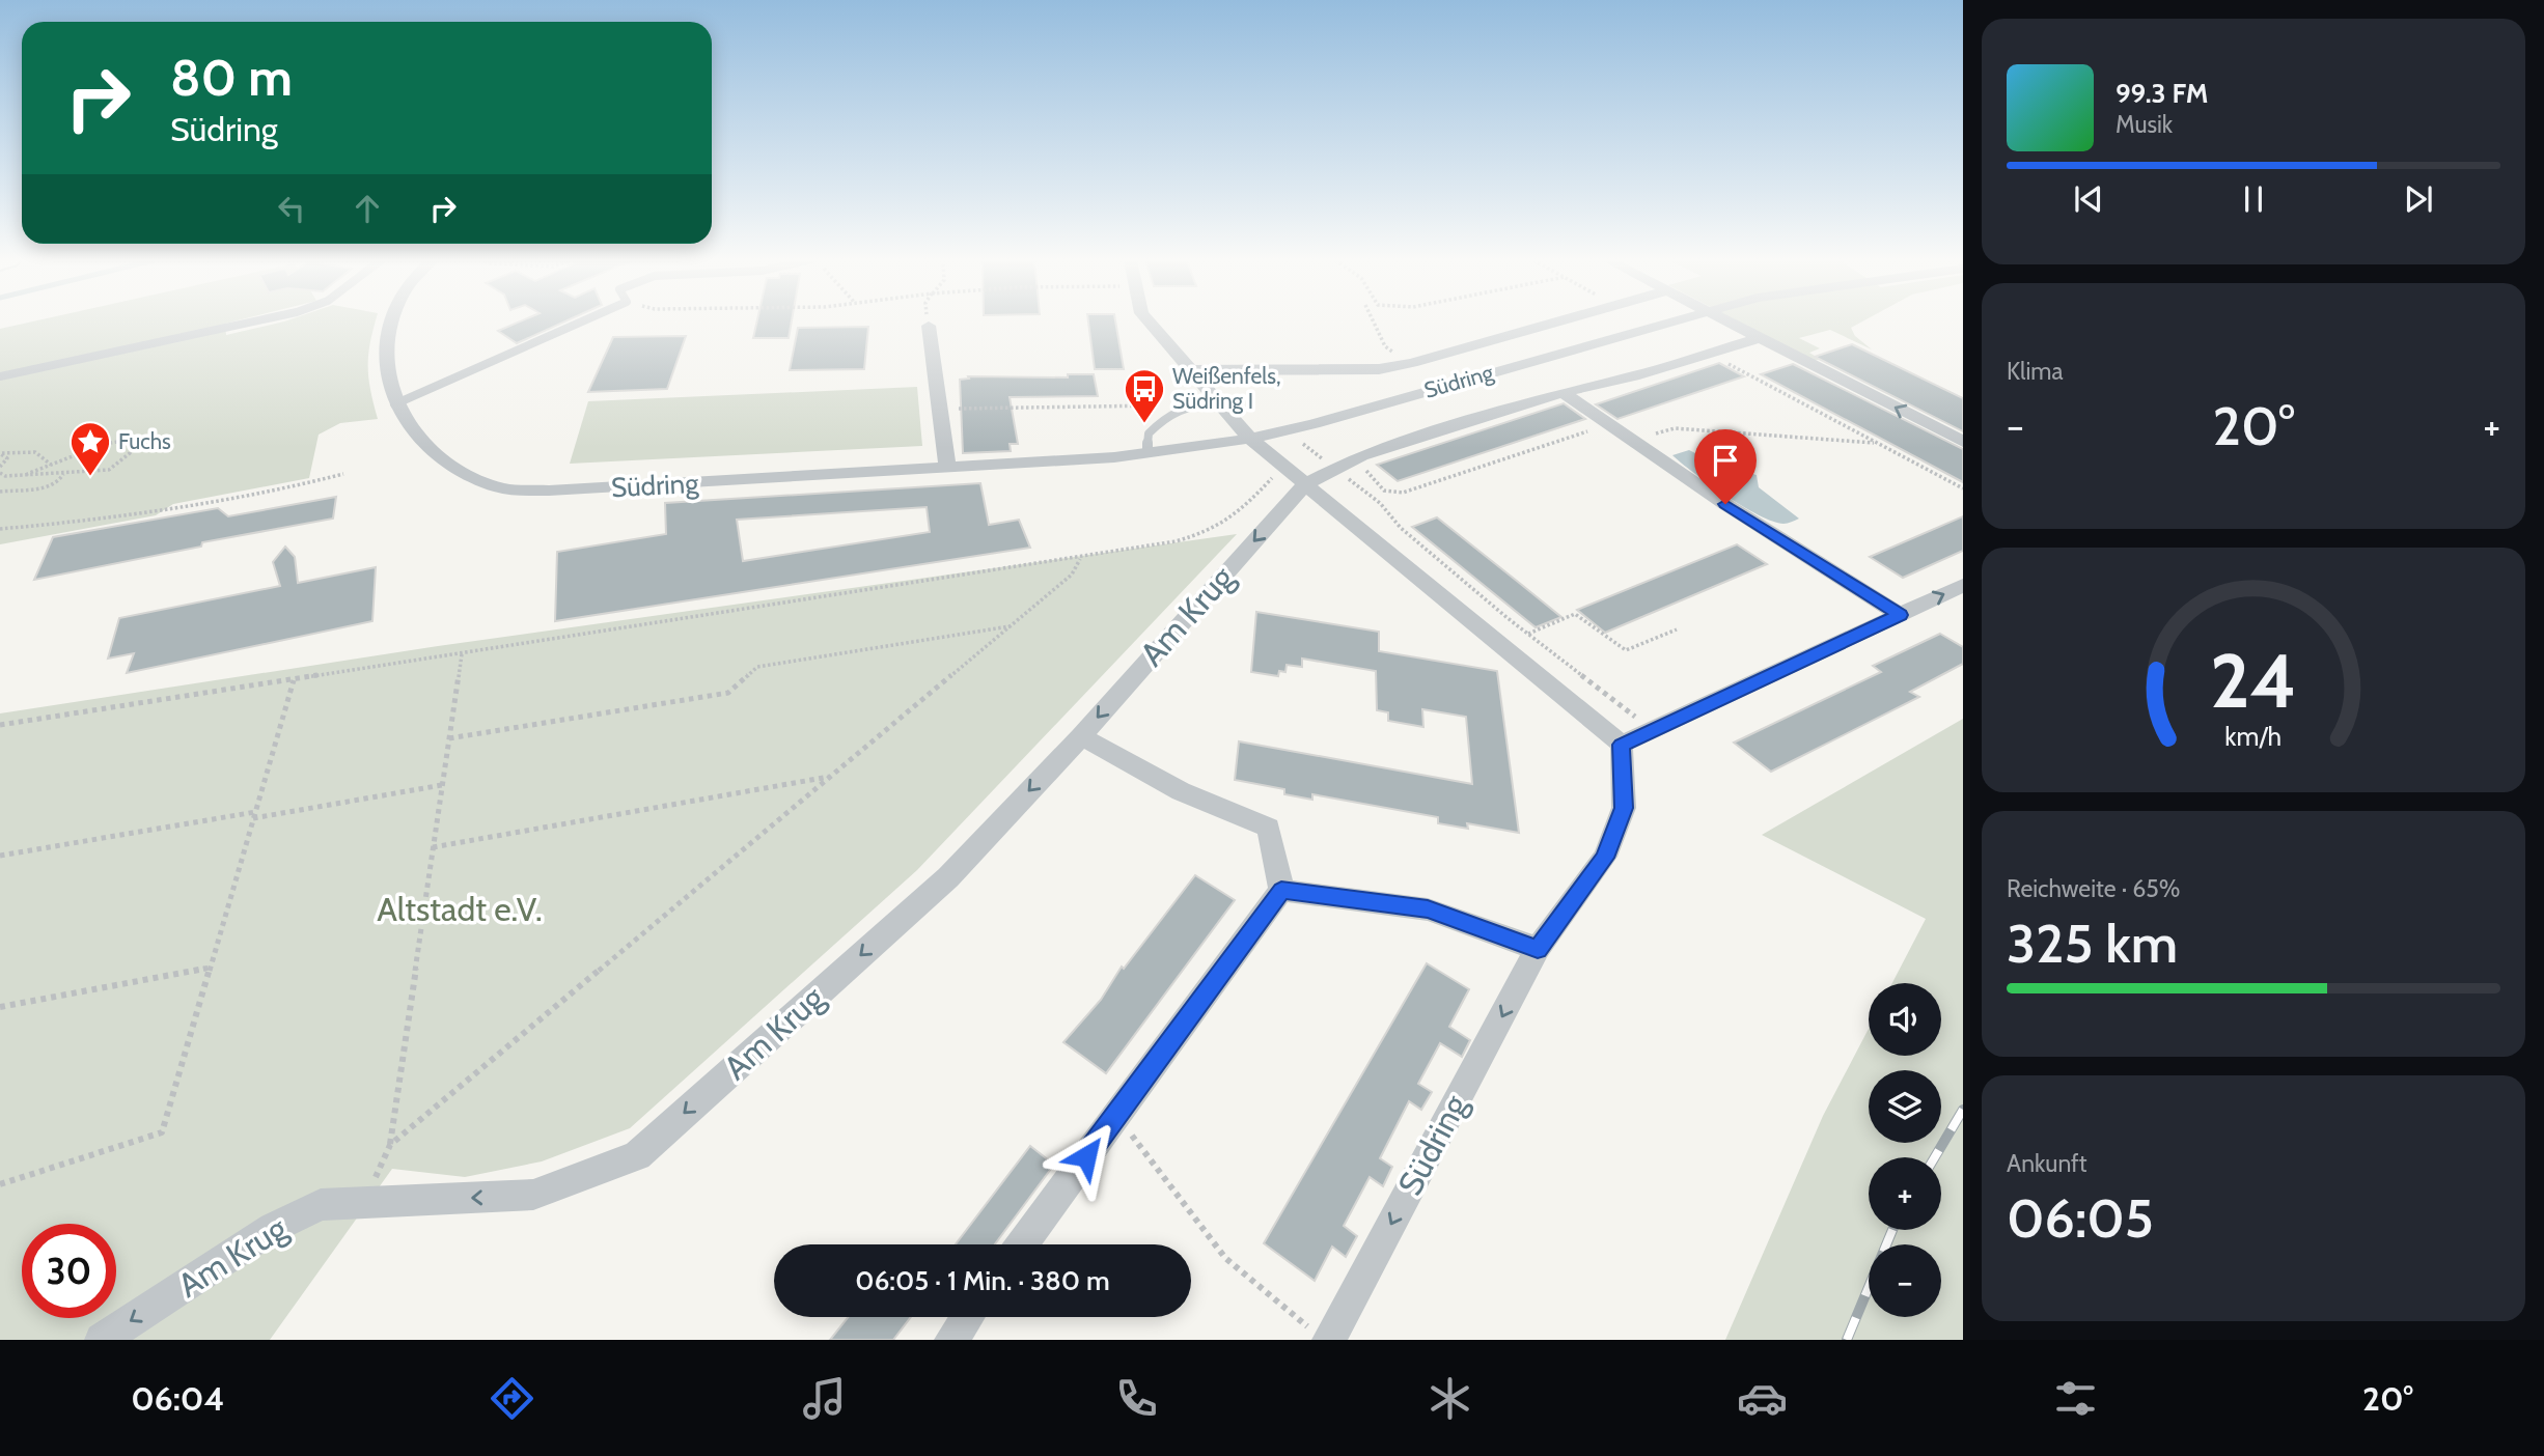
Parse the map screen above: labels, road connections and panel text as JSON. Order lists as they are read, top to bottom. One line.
{"streets":{"street":["Südring","Am Krug"]},"crossings":[["Südring","Am Krug"]],"one_way":["Am Krug"],"parks":["Altstadt e.V."],"places":{"bus stop":["Weißenfels, Südring I"],"place":["Fuchs"]},"page":{"turn":["80 m","Südring"],"song":["99.3 FM","Musik"],"tile":["Klima",["Reichweite · 65%","325 km"],["Ankunft","06:05"]],"heat":["−","20°","+"],"map_buttons":["+","−"],"limit":"30","trip":"06:05 · 1 Min. · 380 m","tabs":["06:04","20°"],"gauge":["24","km/h"]}}
